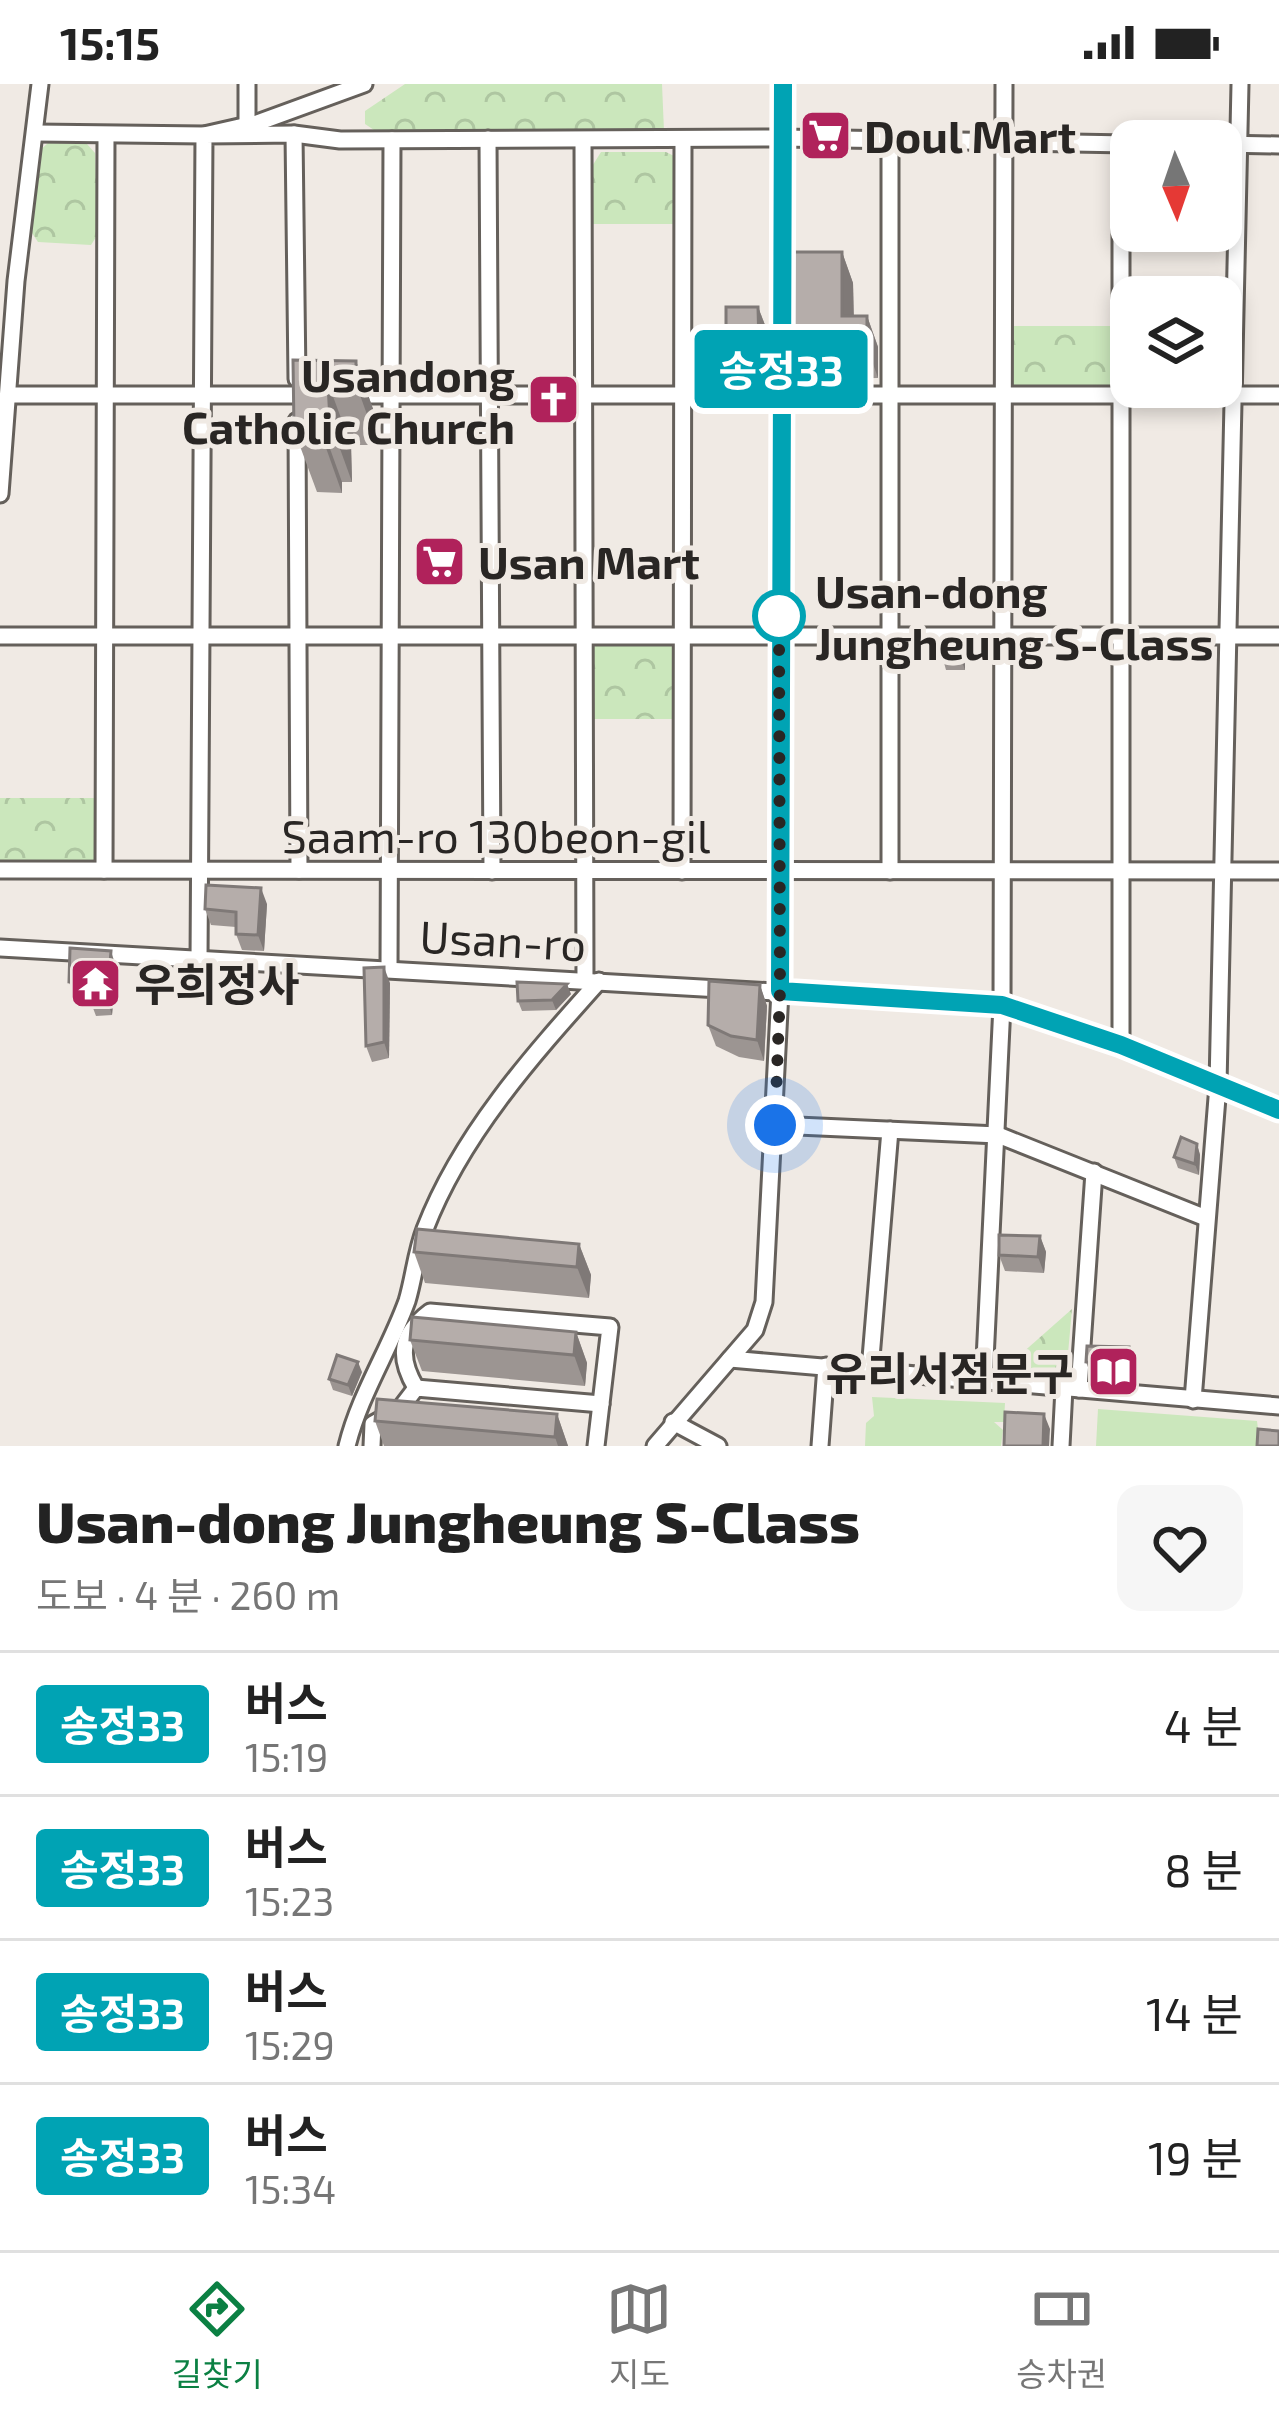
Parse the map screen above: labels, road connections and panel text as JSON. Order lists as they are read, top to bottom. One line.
{"streets":{"street":["Saam-ro 130beon-gil","Usan-ro"]},"places":{"supermarket":["Doul Mart","Usan Mart"],"church":["Usandong Catholic Church"],"other":["Usan-dong Jungheung S-Class"],"temple":["우희정사"],"library":["유리서점문구"]},"lines":["bus line 송정33"],"north":"bottom","page":{"status":"15:15","on_map":"송정33","heading":["Usan-dong Jungheung S-Class","도보 · 4 분 · 260 m"],"list":[{"mark":"송정33","name":"버스","note":"15:19","value":"4 분"},{"mark":"송정33","name":"버스","note":"15:23","value":"8 분"},{"mark":"송정33","name":"버스","note":"15:29","value":"14 분"},{"mark":"송정33","name":"버스","note":"15:34","value":"19 분"}],"tabs":["길찾기","지도","승차권"]}}
